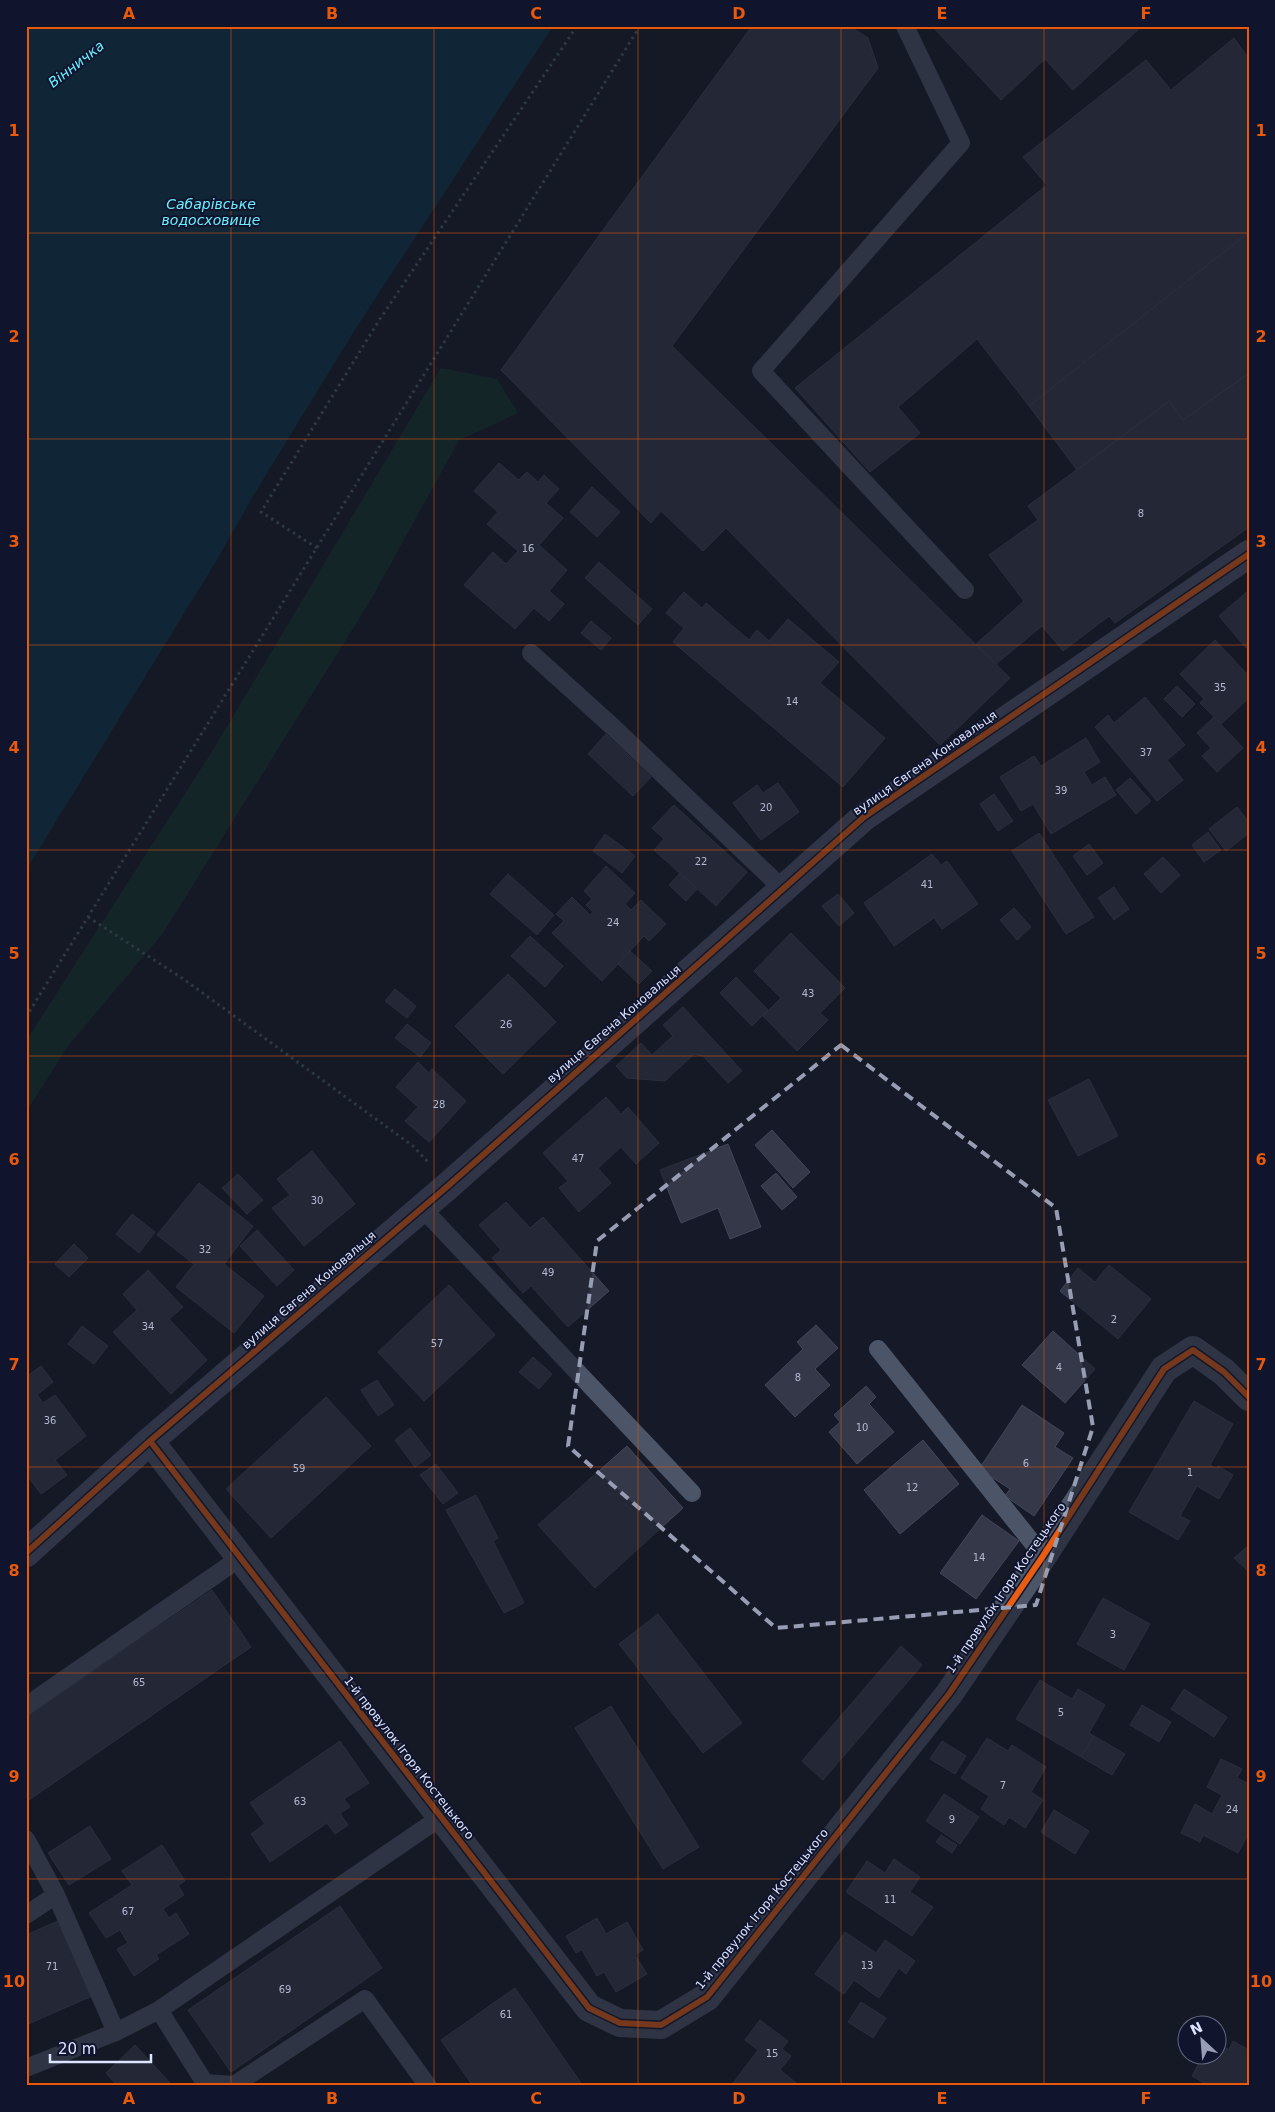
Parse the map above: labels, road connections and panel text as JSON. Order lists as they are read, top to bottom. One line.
{"streets":{"street":["вулиця Євгена Коновальця","1-й провулок Ігоря Костецького"]},"crossings":[["вулиця Євгена Коновальця","1-й провулок Ігоря Костецького"]],"water":["Вінничка","Сабарівське водосховище"],"house_numbers":["8","16","35","14","37","39","20","22","41","24","43","26","28","47","30","32","49","2","34","57","4","8","36","10","6","59","1","12","14","3","65","5","7","63","24","9","11","67","13","71","69","61","15"],"scale_bar":"20 m","north":"top left","grid":{"columns":["A","B","C","D","E","F"],"rows":["1","2","3","4","5","6","7","8","9","10"]}}
